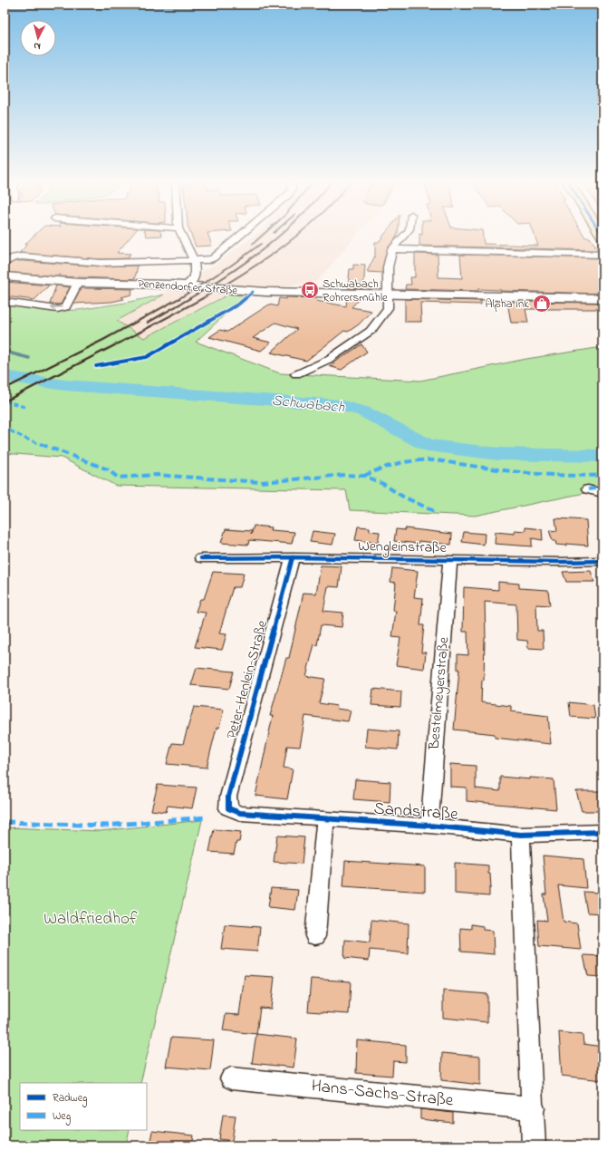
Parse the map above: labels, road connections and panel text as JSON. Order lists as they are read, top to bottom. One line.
{"streets":{"main road":["Penzendorfer Straße"],"street":["Wengleinstraße","Peter-Henlein-Straße","Bestelmeyerstraße","Sandstraße","Hans-Sachs-Straße"]},"crossings":[["Wengleinstraße","Peter-Henlein-Straße"],["Wengleinstraße","Bestelmeyerstraße"],["Peter-Henlein-Straße","Sandstraße"],["Bestelmeyerstraße","Sandstraße"]],"water":["Schwabach"],"parks":["Waldfriedhof"],"places":{"bus stop":["Schwabach Rohrersmühle"],"shop":["Alpha Ink"]},"legend":["Radweg","Weg"],"north":"bottom"}
